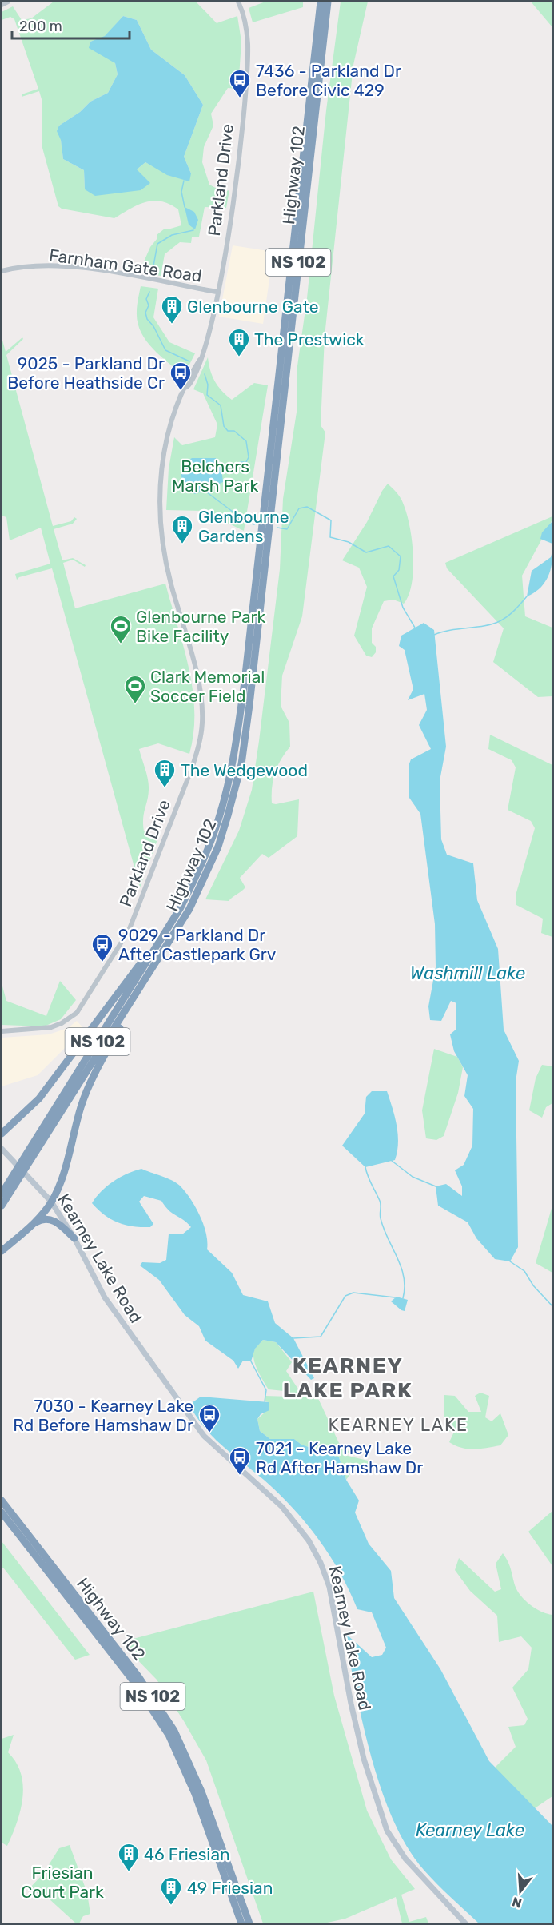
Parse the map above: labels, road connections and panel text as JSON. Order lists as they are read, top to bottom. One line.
{"streets":{"highway":["Highway 102","NS 102"],"main road":["Kearney Lake Road"],"street":["Parkland Drive","Farnham Gate Road"]},"crossings":[["Parkland Drive","Farnham Gate Road"]],"districts":["KEARNEY LAKE PARK","KEARNEY LAKE"],"water":["Washmill Lake","Kearney Lake"],"parks":["Belchers Marsh Park","Friesian Court Park"],"places":{"bus stop":["7436 - Parkland Dr Before Civic 429","9025 - Parkland Dr Before Heathside Cr","9029 - Parkland Dr After Castlepark Grv","7030 - Kearney Lake Rd Before Hamshaw Dr","7021 - Kearney Lake Rd After Hamshaw Dr"],"building":["Glenbourne Gate","The Prestwick","Glenbourne Gardens","The Wedgewood","46 Friesian","49 Friesian"],"sports":["Glenbourne Park Bike Facility","Clark Memorial Soccer Field"]},"scale_bar":"200 m","north":"bottom"}
